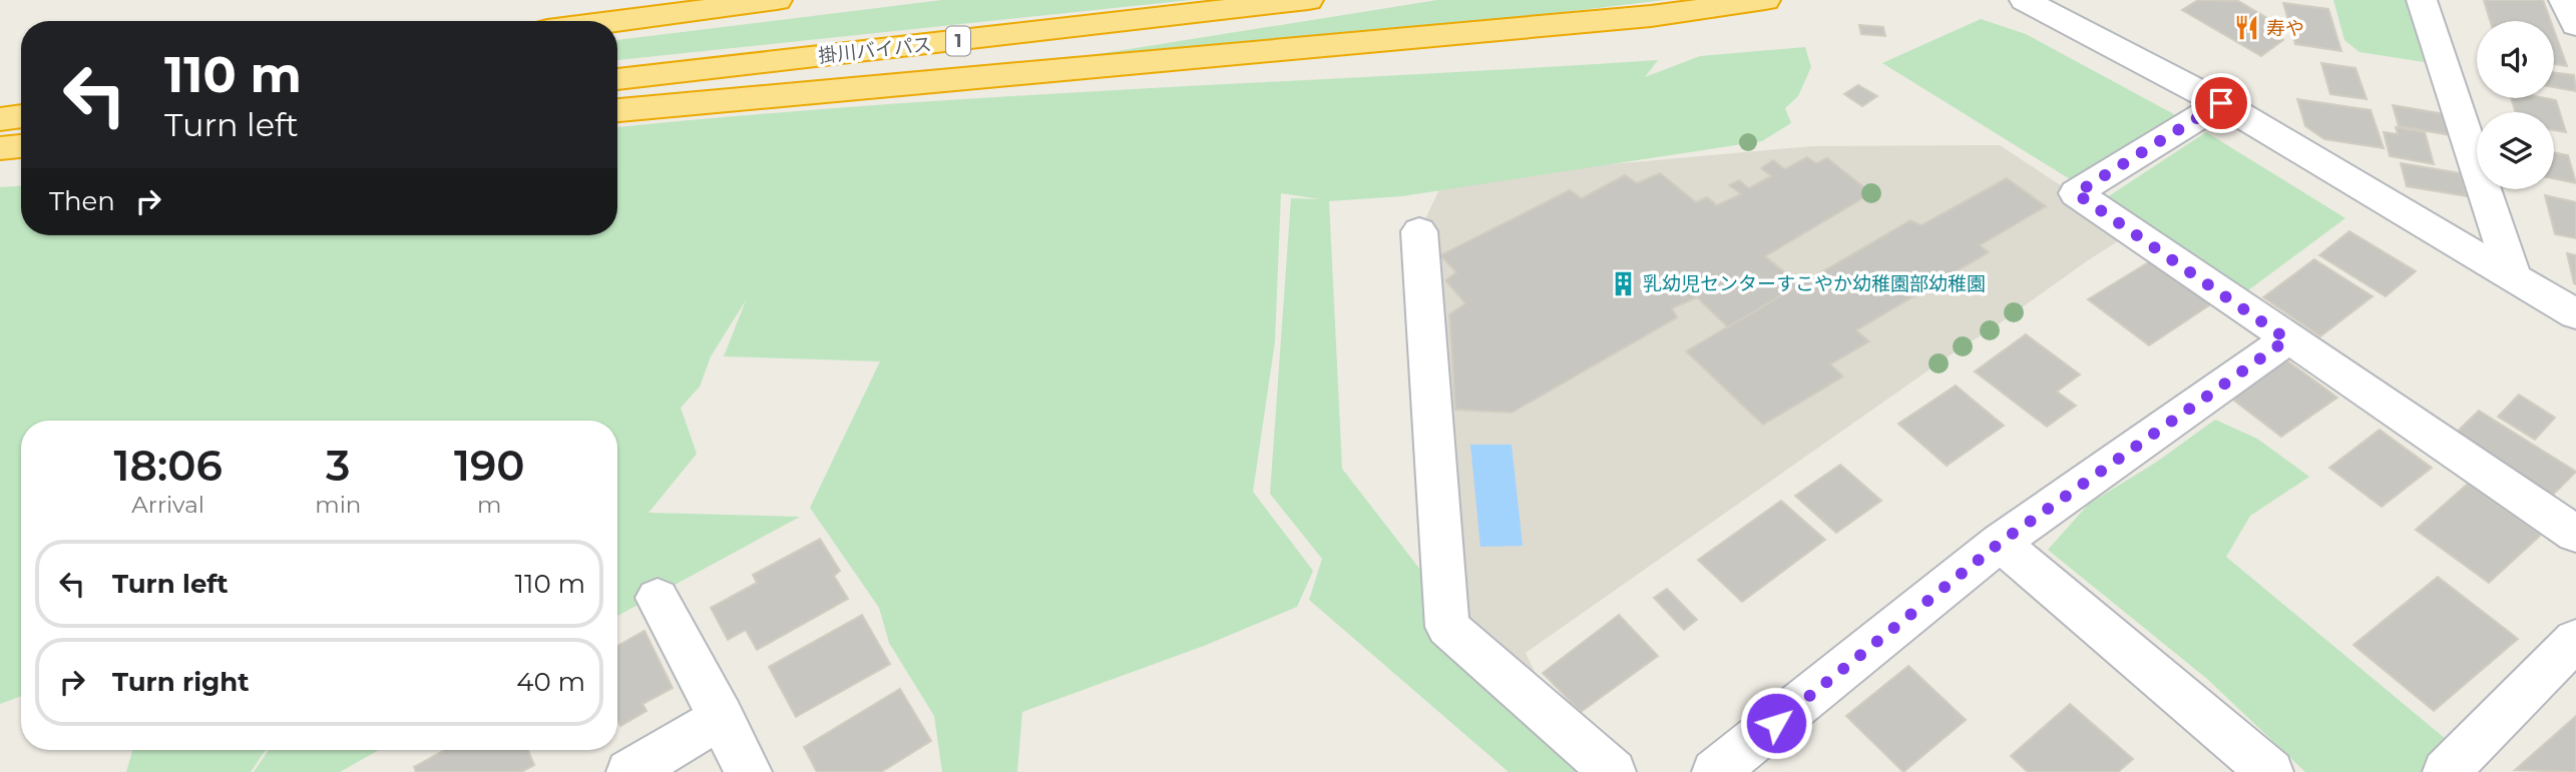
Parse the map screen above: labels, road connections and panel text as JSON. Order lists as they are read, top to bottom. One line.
{"streets":{"highway":["1","掛川バイパス"]},"places":{"restaurant":["寿や"],"building":["乳幼児センターすこやか幼稚園部幼稚園"]},"page":{"turn":["110 m","Turn left"],"then":"Then","eta":["18:06","Arrival","3","min","190","m"],"list":[{"name":"Turn left","value":"110 m"},{"name":"Turn right","value":"40 m"}]}}
